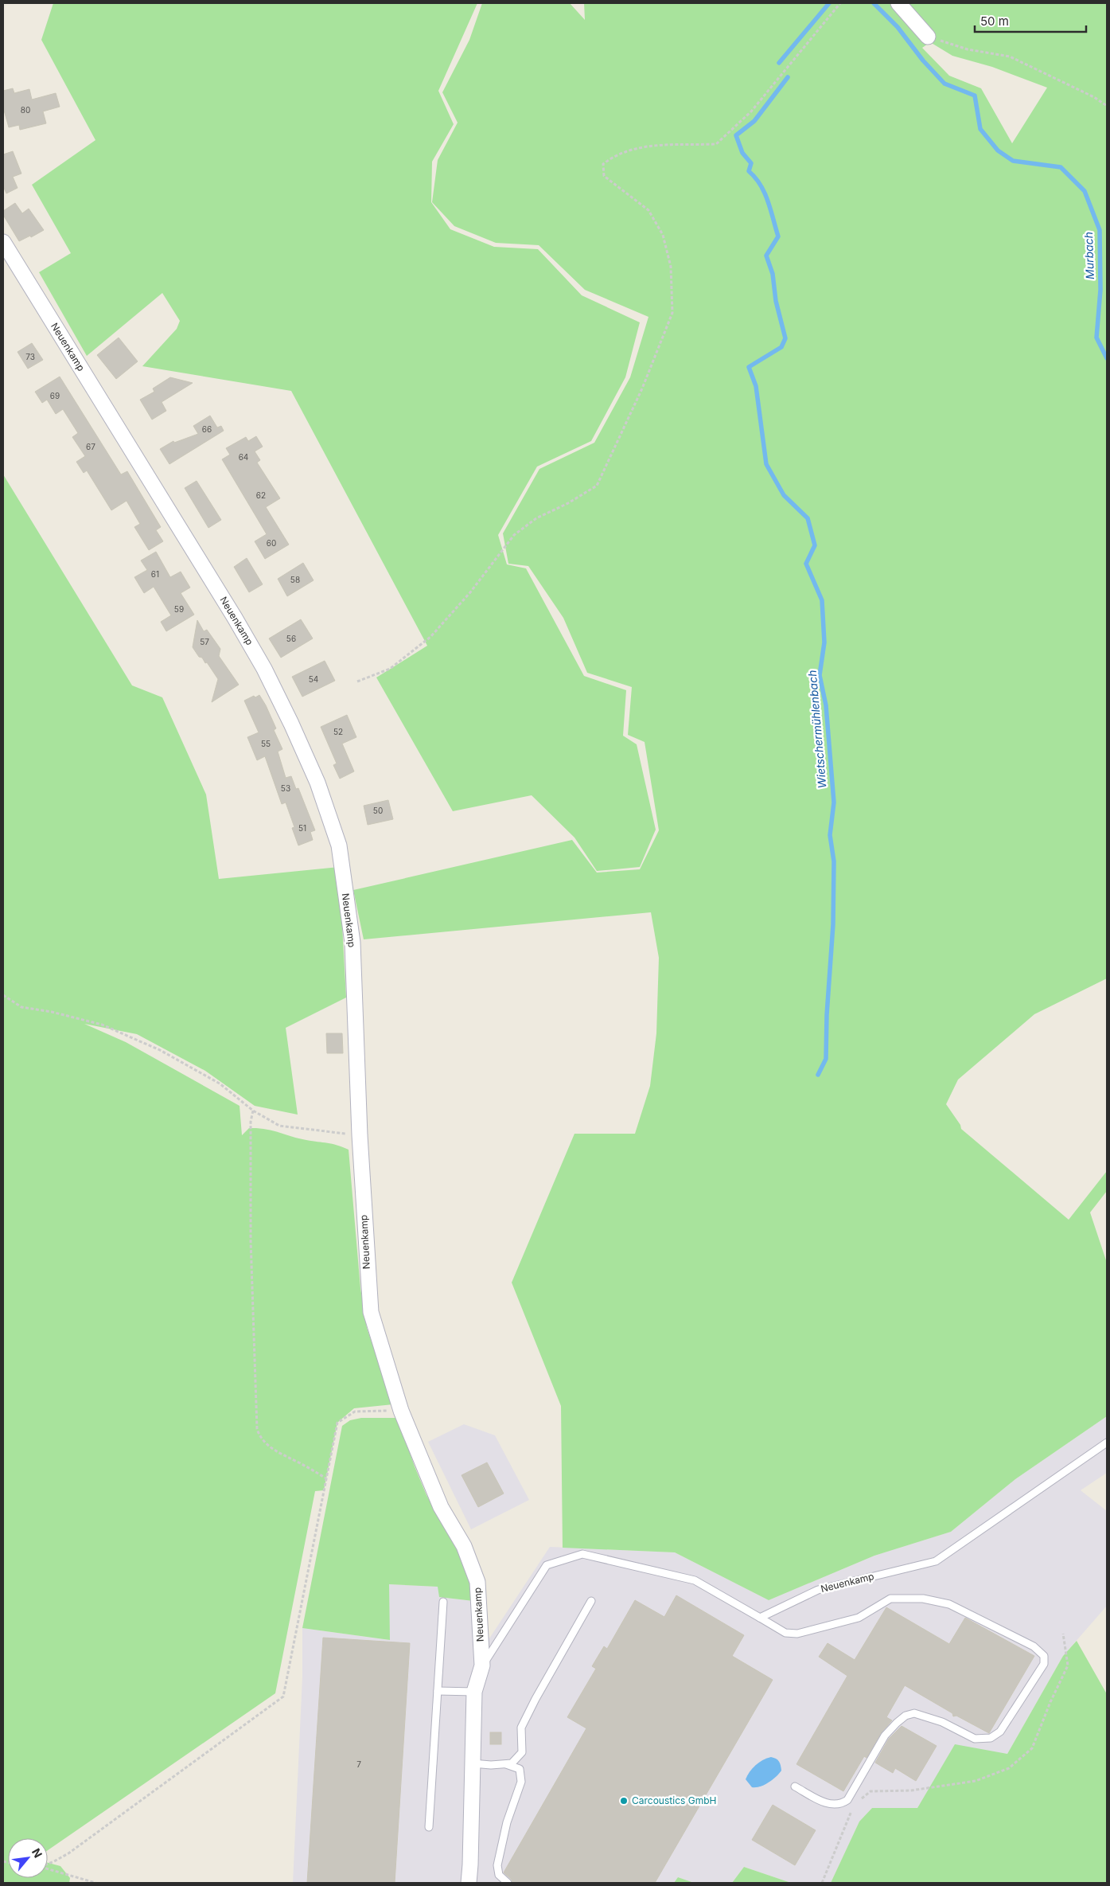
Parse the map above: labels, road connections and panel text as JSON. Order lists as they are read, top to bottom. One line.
{"streets":{"street":["Neuenkamp"]},"water":["Murbach","Wietschermühlenbach"],"places":["Carcoustics GmbH"],"house_numbers":["80","73","69","66","67","64","62","60","61","58","59","56","57","54","52","55","53","50","51","7"],"scale_bar":"50 m","north":"top right"}
